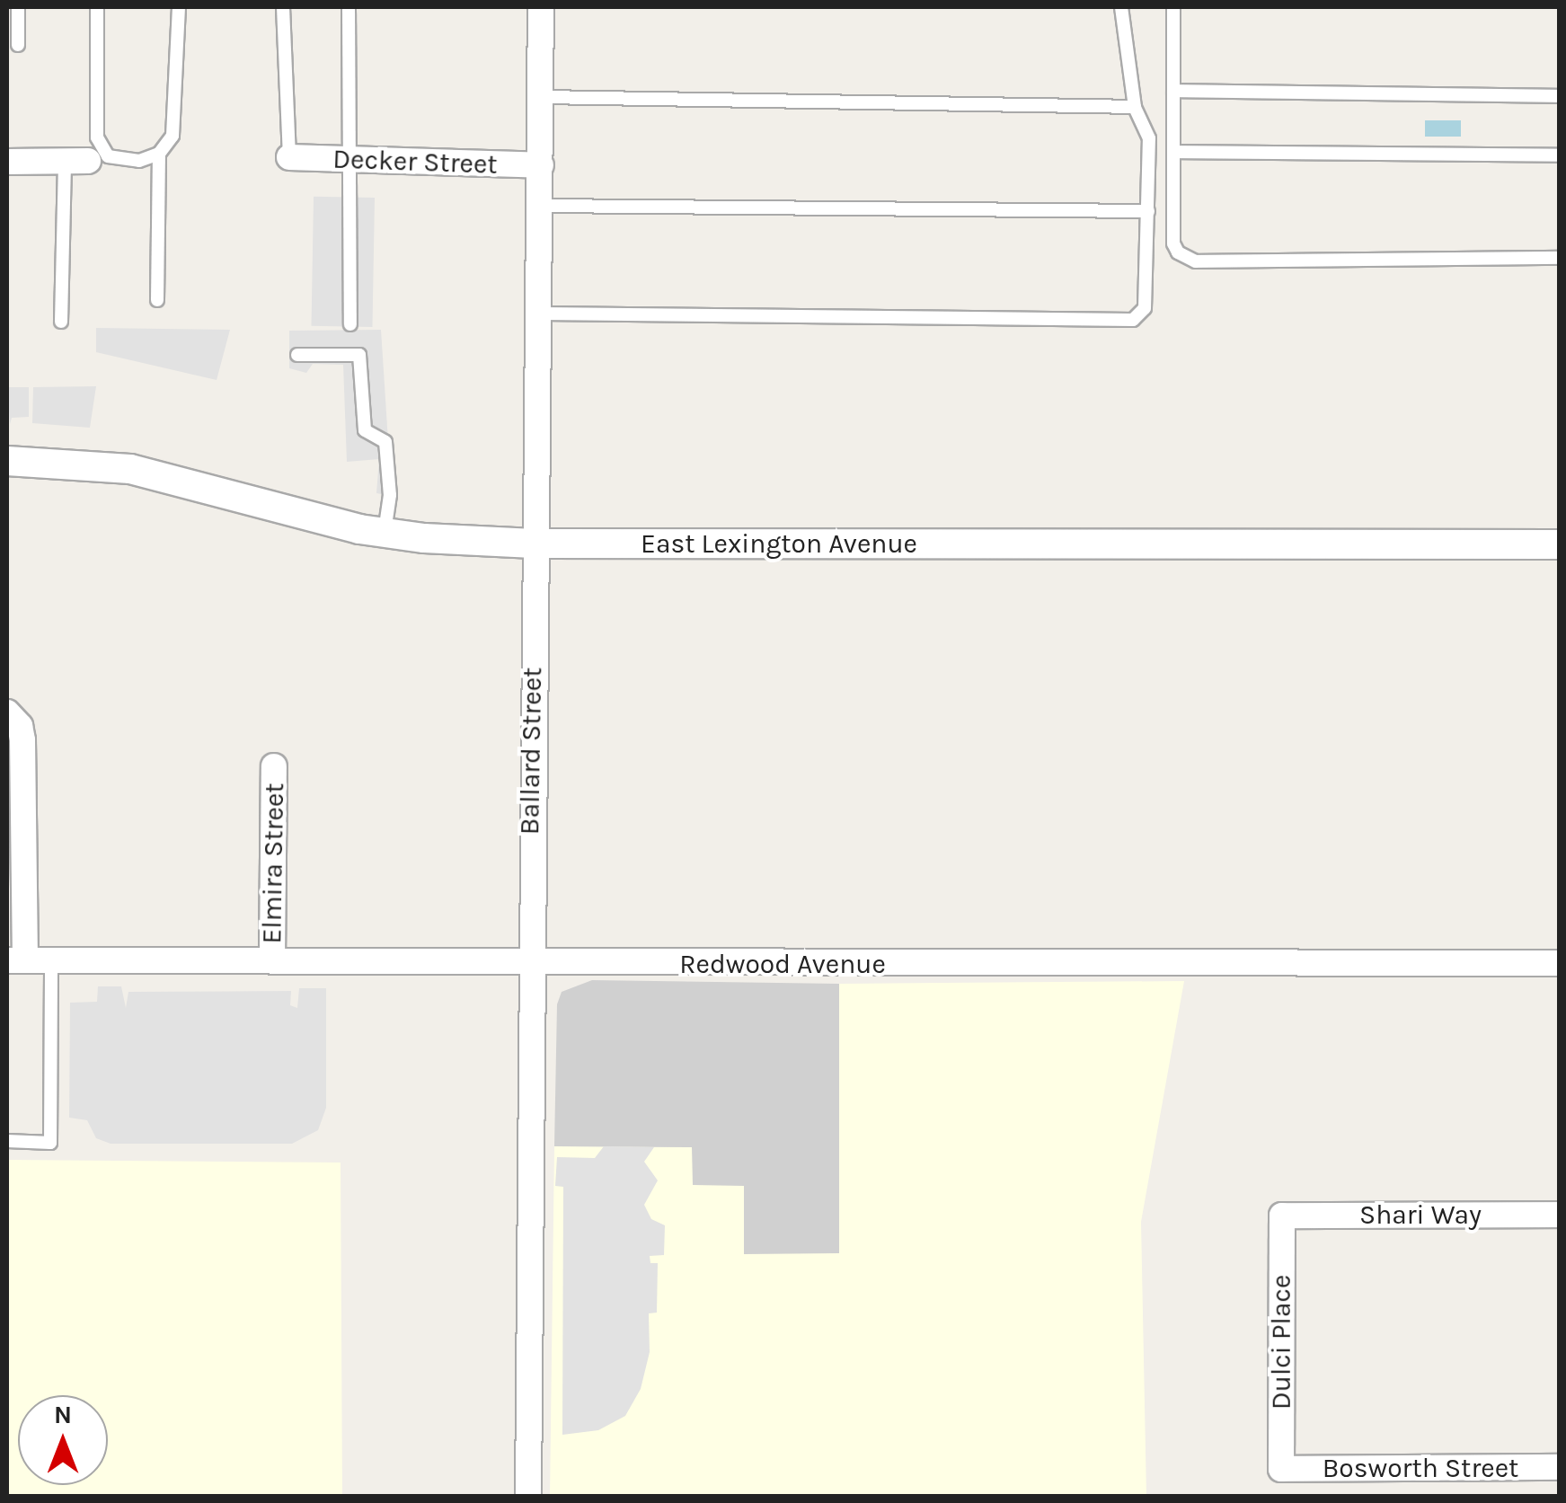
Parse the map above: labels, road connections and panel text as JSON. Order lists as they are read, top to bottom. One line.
{"streets":{"street":["Decker Street","East Lexington Avenue","Ballard Street","Elmira Street","Redwood Avenue","Shari Way","Dulci Place","Bosworth Street"]},"crossings":[["Decker Street","Ballard Street"],["East Lexington Avenue","Ballard Street"],["Ballard Street","Redwood Avenue"],["Elmira Street","Redwood Avenue"],["Shari Way","Dulci Place"],["Dulci Place","Bosworth Street"]],"north":"top"}
